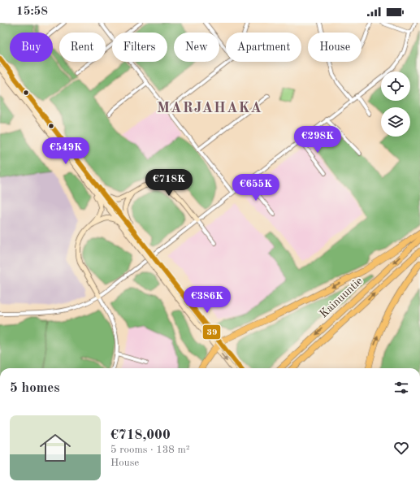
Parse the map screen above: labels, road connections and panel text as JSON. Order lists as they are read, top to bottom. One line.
{"streets":{"highway":["Kainuuntie"]},"districts":["MARJAHAKA"],"lines":["transit line 39"],"page":{"status":"15:58","chip":["Buy","Rent","Filters","New","Apartment","House"],"price":["€298K","€549K","€718K","€655K","€386K"],"heading":"5 homes","list":[{"name":"€718,000","note":"5 rooms · 138 m² · House"}]}}
